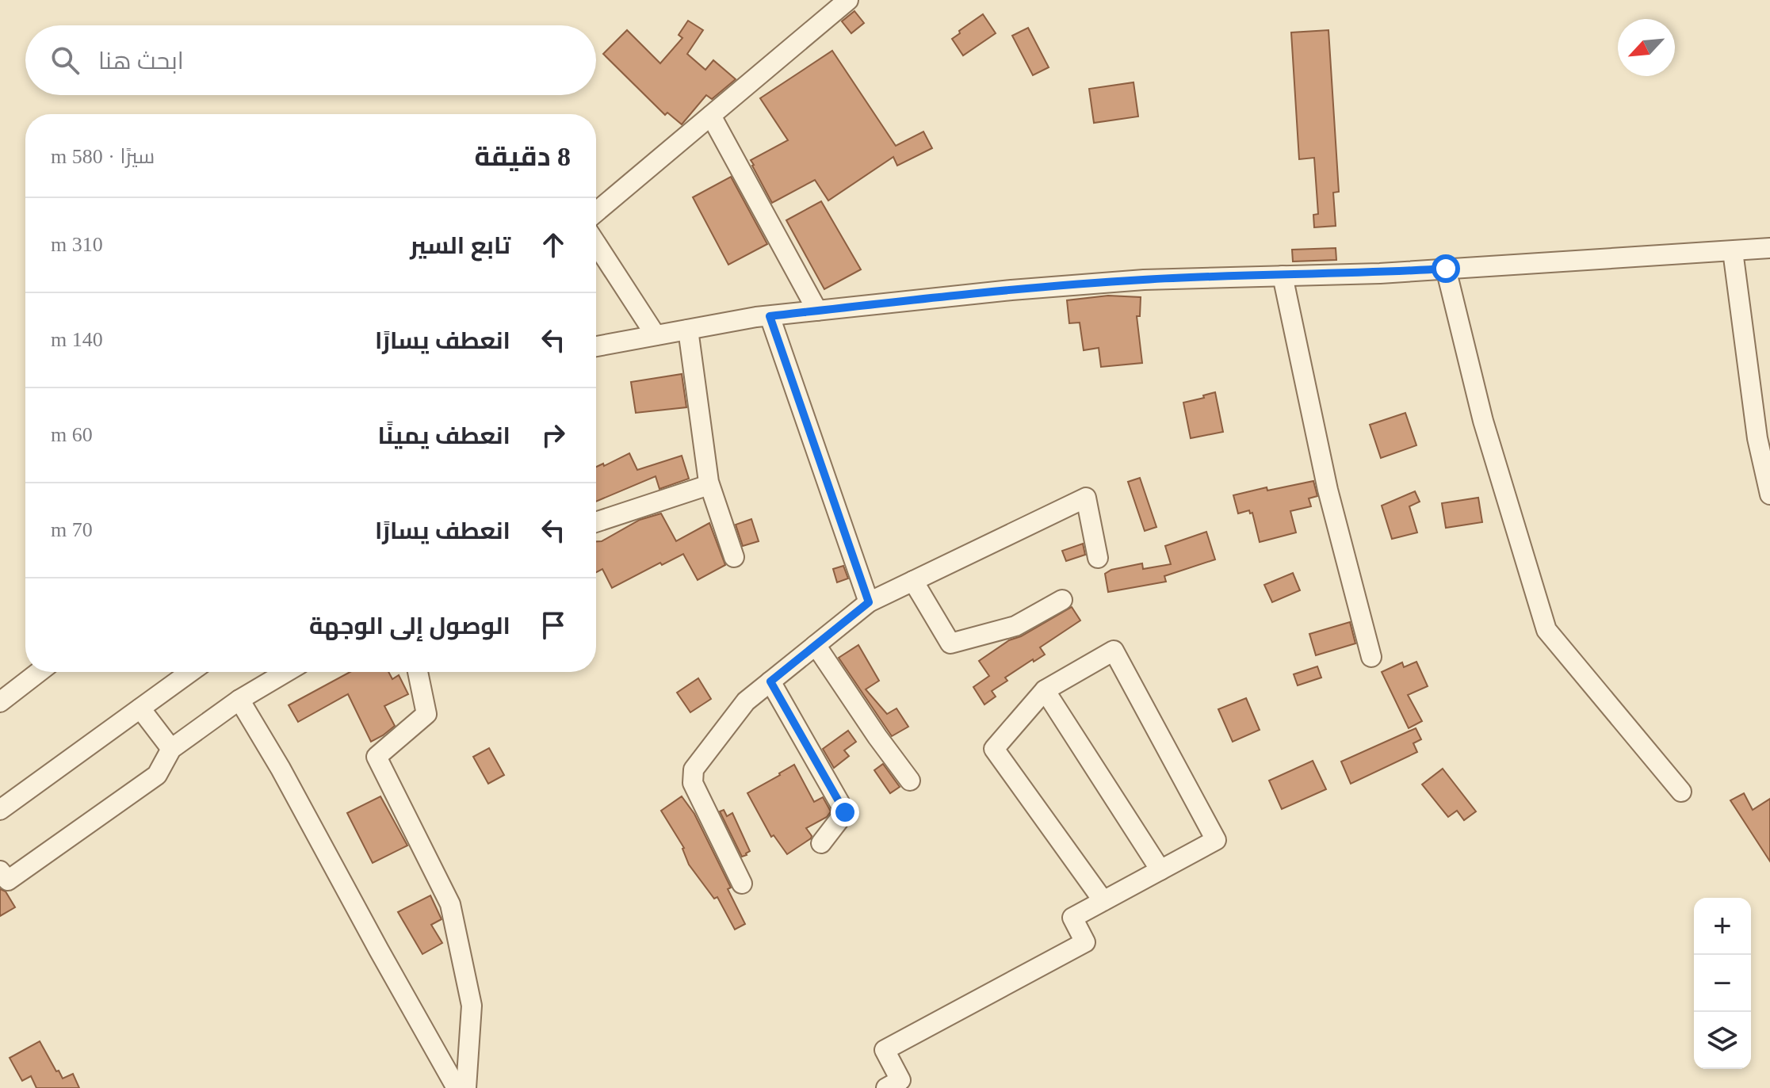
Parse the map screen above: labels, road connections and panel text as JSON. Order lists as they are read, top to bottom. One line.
{"north":"bottom left","page":{"search":"ابحث هنا","heading":["8 دقيقة","سيرًا · 580 m"],"list":[["تابع السير","310 m"],["انعطف يسارًا","140 m"],["انعطف يمينًا","60 m"],["انعطف يسارًا","70 m"],"الوصول إلى الوجهة"],"map_buttons":["+","−"]}}
